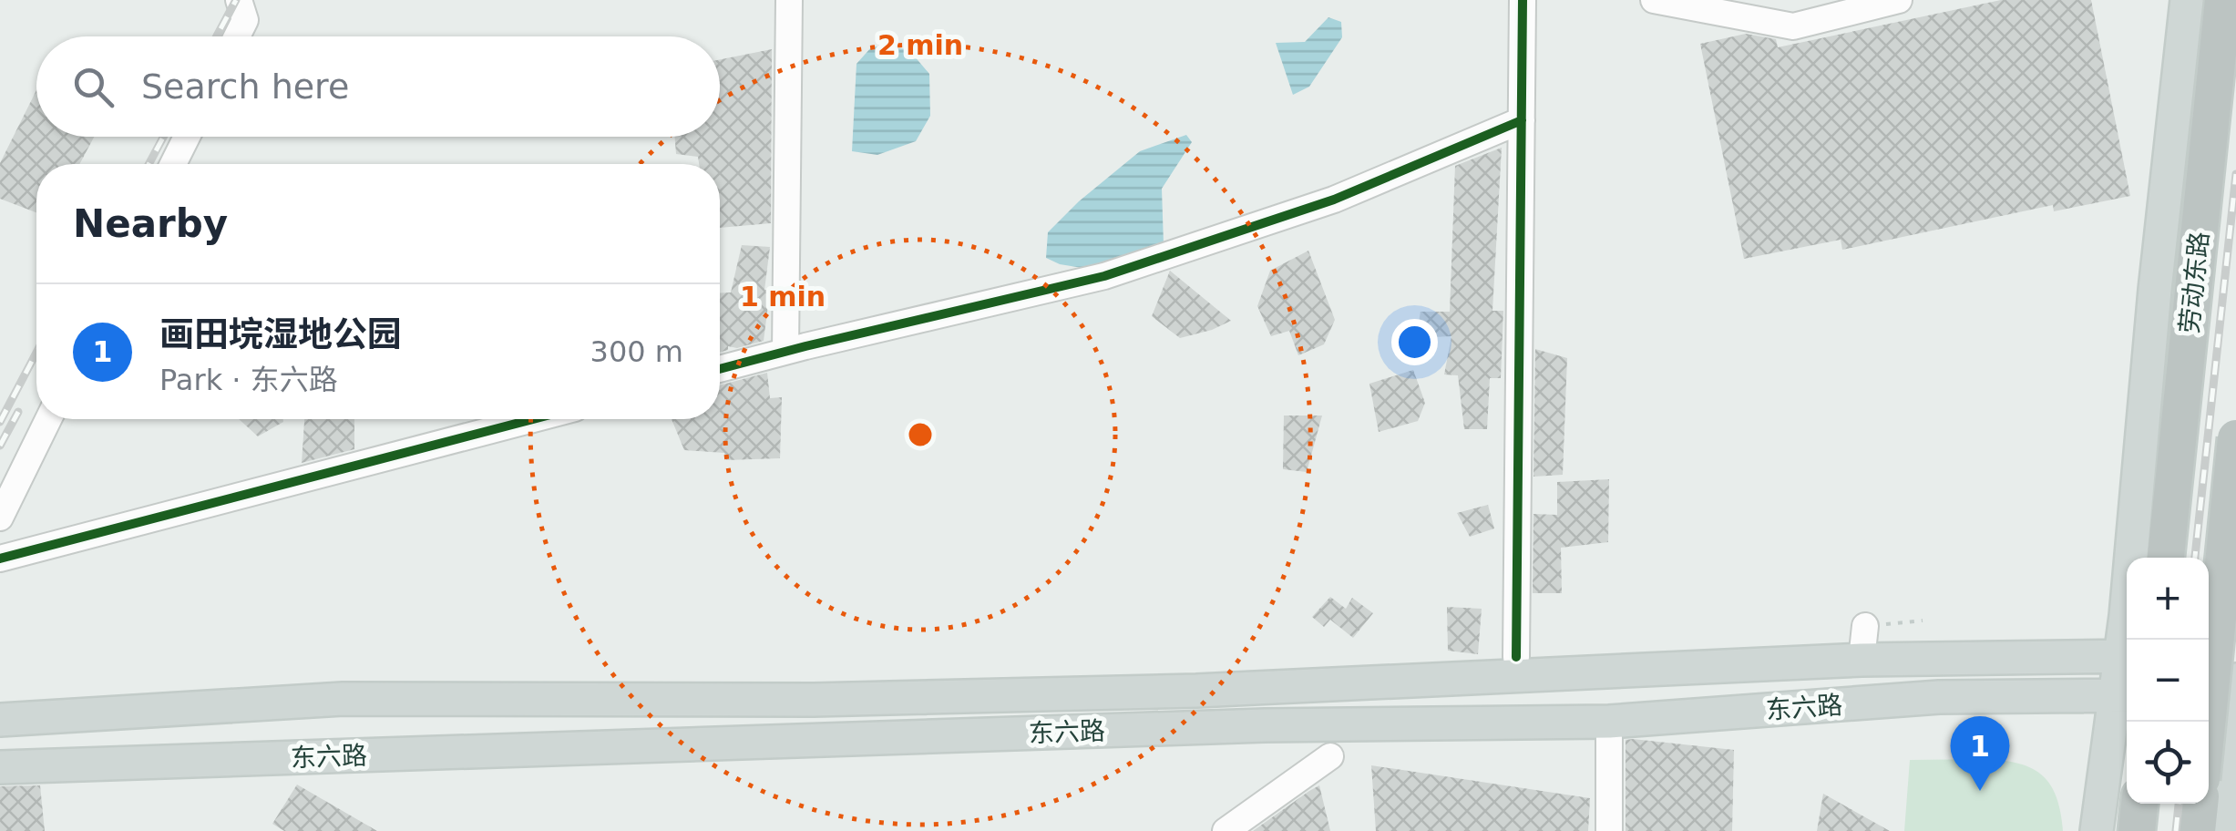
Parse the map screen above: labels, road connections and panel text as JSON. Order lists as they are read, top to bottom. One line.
{"streets":{"highway":["劳动东路"],"main road":["东六路"]},"page":{"search":"Search here","heading":"Nearby","list":[{"mark":"1","name":"画田垸湿地公园","note":"Park · 东六路","value":"300 m"}],"map_buttons":["+","−"],"pins":"1"},"rings":["2 min","1 min"]}
